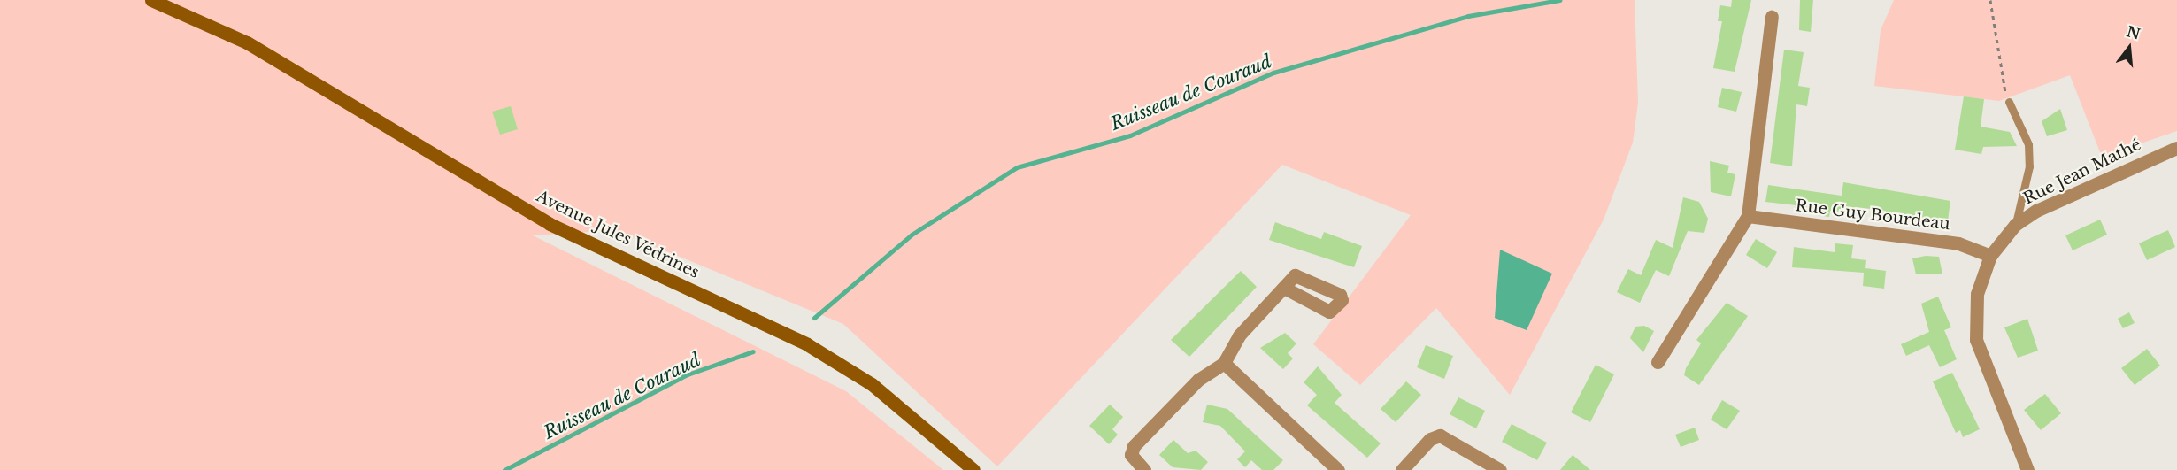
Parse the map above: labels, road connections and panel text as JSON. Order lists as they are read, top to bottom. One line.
{"streets":{"main road":["Avenue Jules Védrines"],"street":["Rue Jean Mathé","Rue Guy Bourdeau"]},"crossings":[["Rue Jean Mathé","Rue Guy Bourdeau"]],"water":["Ruisseau de Couraud"],"north":"top"}
